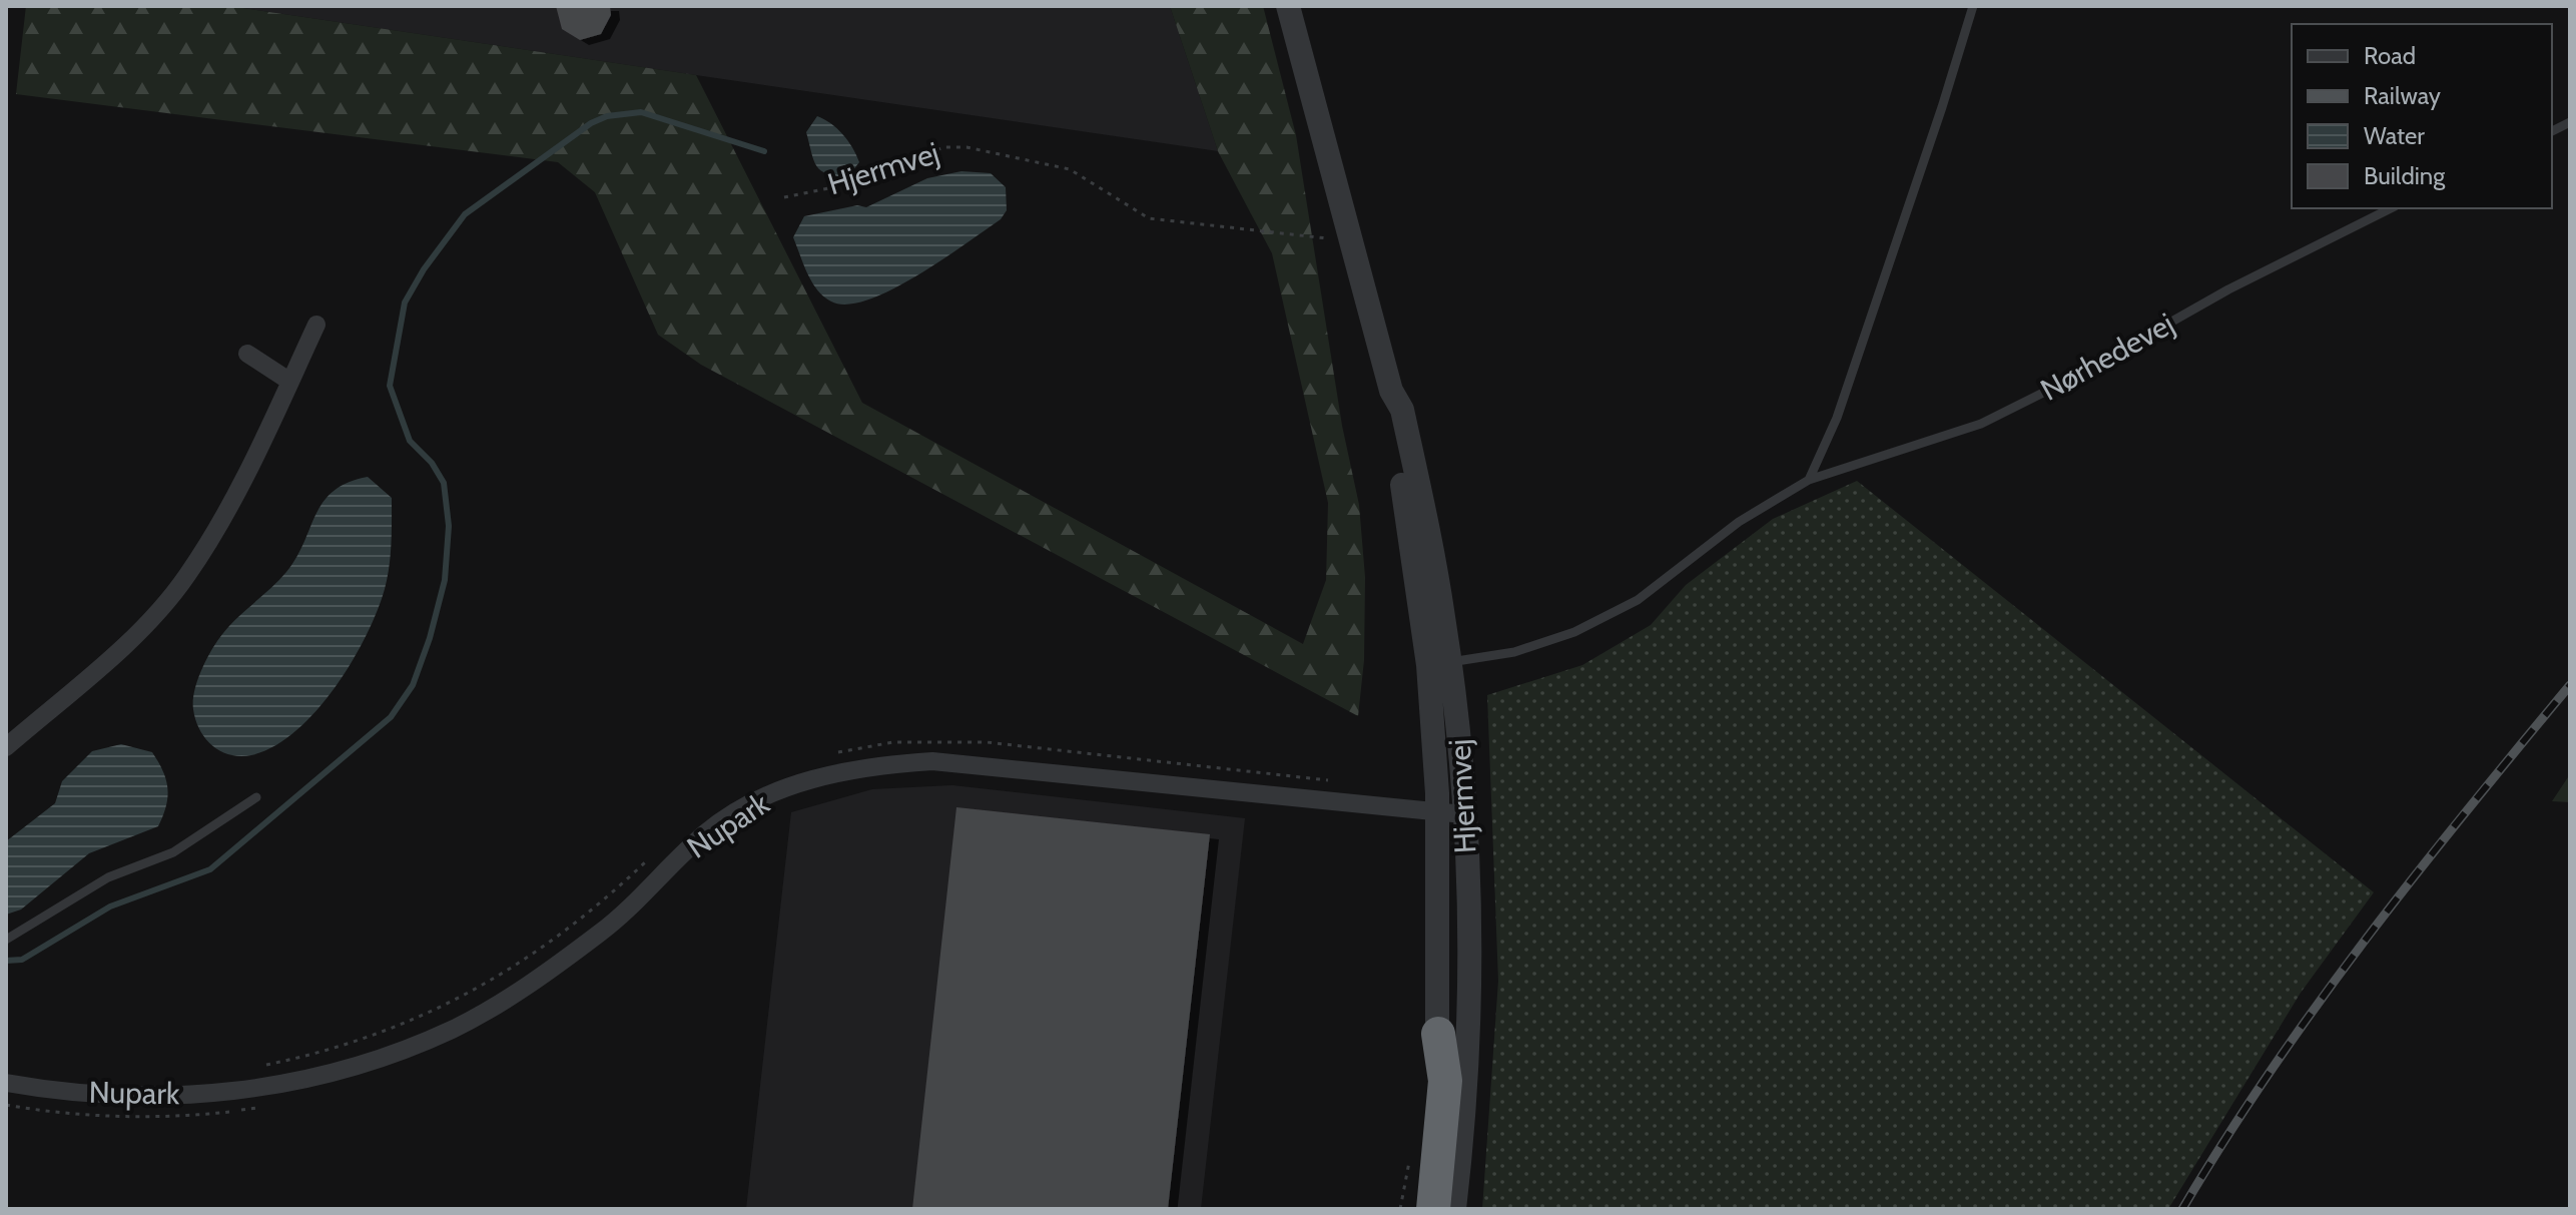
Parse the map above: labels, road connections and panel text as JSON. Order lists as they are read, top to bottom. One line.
{"streets":{"street":["Hjermvej","Nupark"],"lane":["Nørhedevej"]},"crossings":[["Hjermvej","Nørhedevej"],["Hjermvej","Nupark"]],"legend":["Road","Railway","Water","Building"]}
